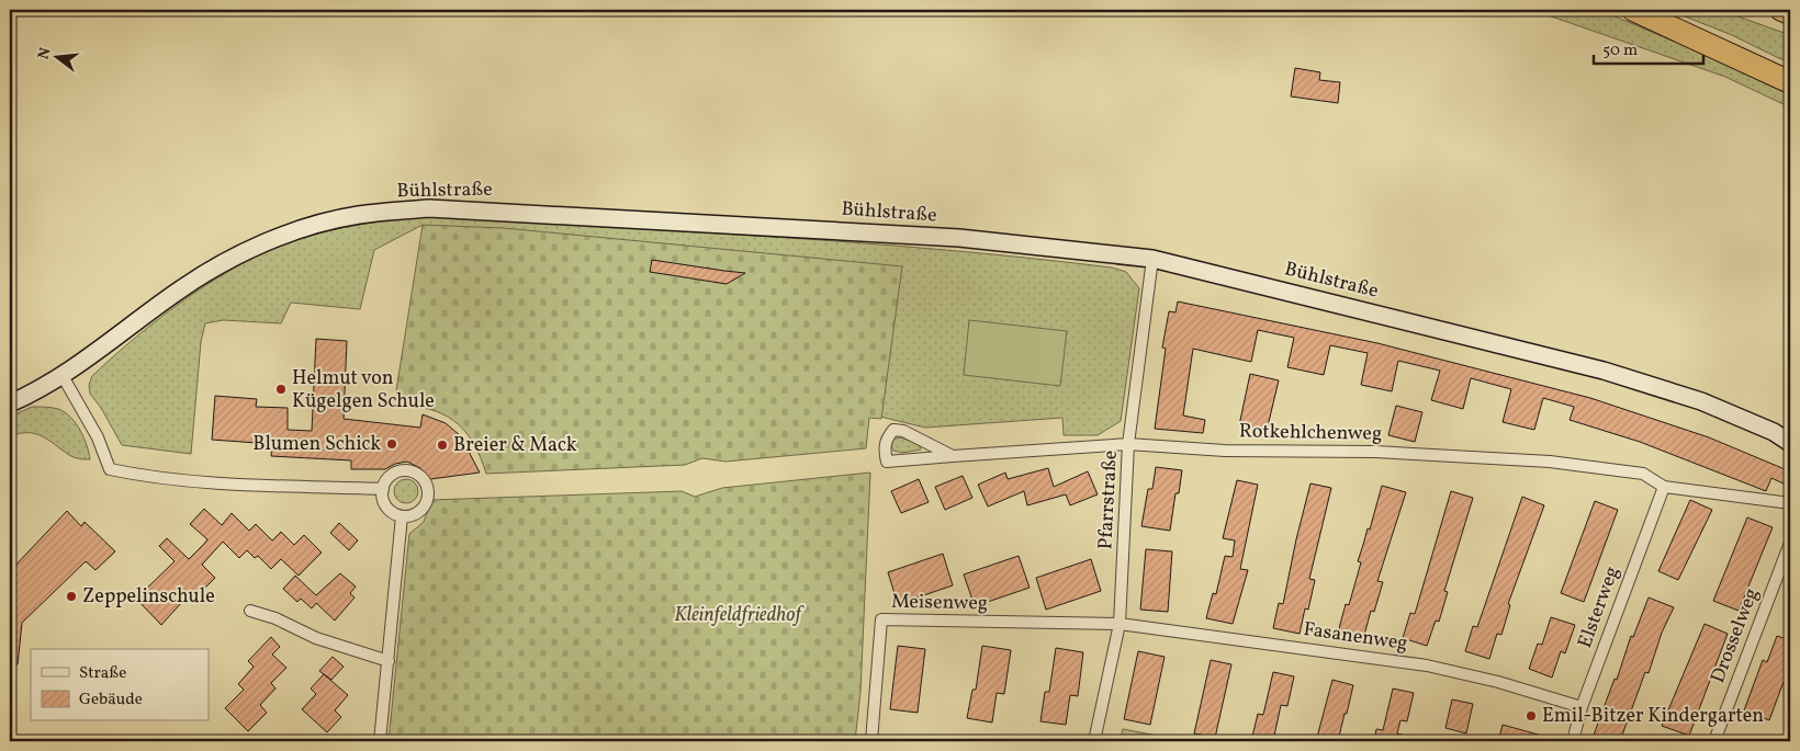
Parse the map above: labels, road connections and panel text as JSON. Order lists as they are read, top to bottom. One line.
{"streets":{"main road":["Bühlstraße"],"street":["Rotkehlchenweg","Pfarrstraße","Meisenweg","Elsterweg","Drosselweg","Fasanenweg"]},"crossings":[["Bühlstraße","Pfarrstraße"],["Rotkehlchenweg","Pfarrstraße"],["Rotkehlchenweg","Elsterweg"],["Pfarrstraße","Meisenweg"],["Pfarrstraße","Fasanenweg"],["Meisenweg","Fasanenweg"],["Elsterweg","Fasanenweg"]],"parks":["Kleinfeldfriedhof"],"places":["Helmut von Kügelgen Schule","Blumen Schick","Breier & Mack","Zeppelinschule","Emil-Bitzer Kindergarten"],"legend":["Straße","Gebäude"],"scale_bar":"50 m","north":"left"}
